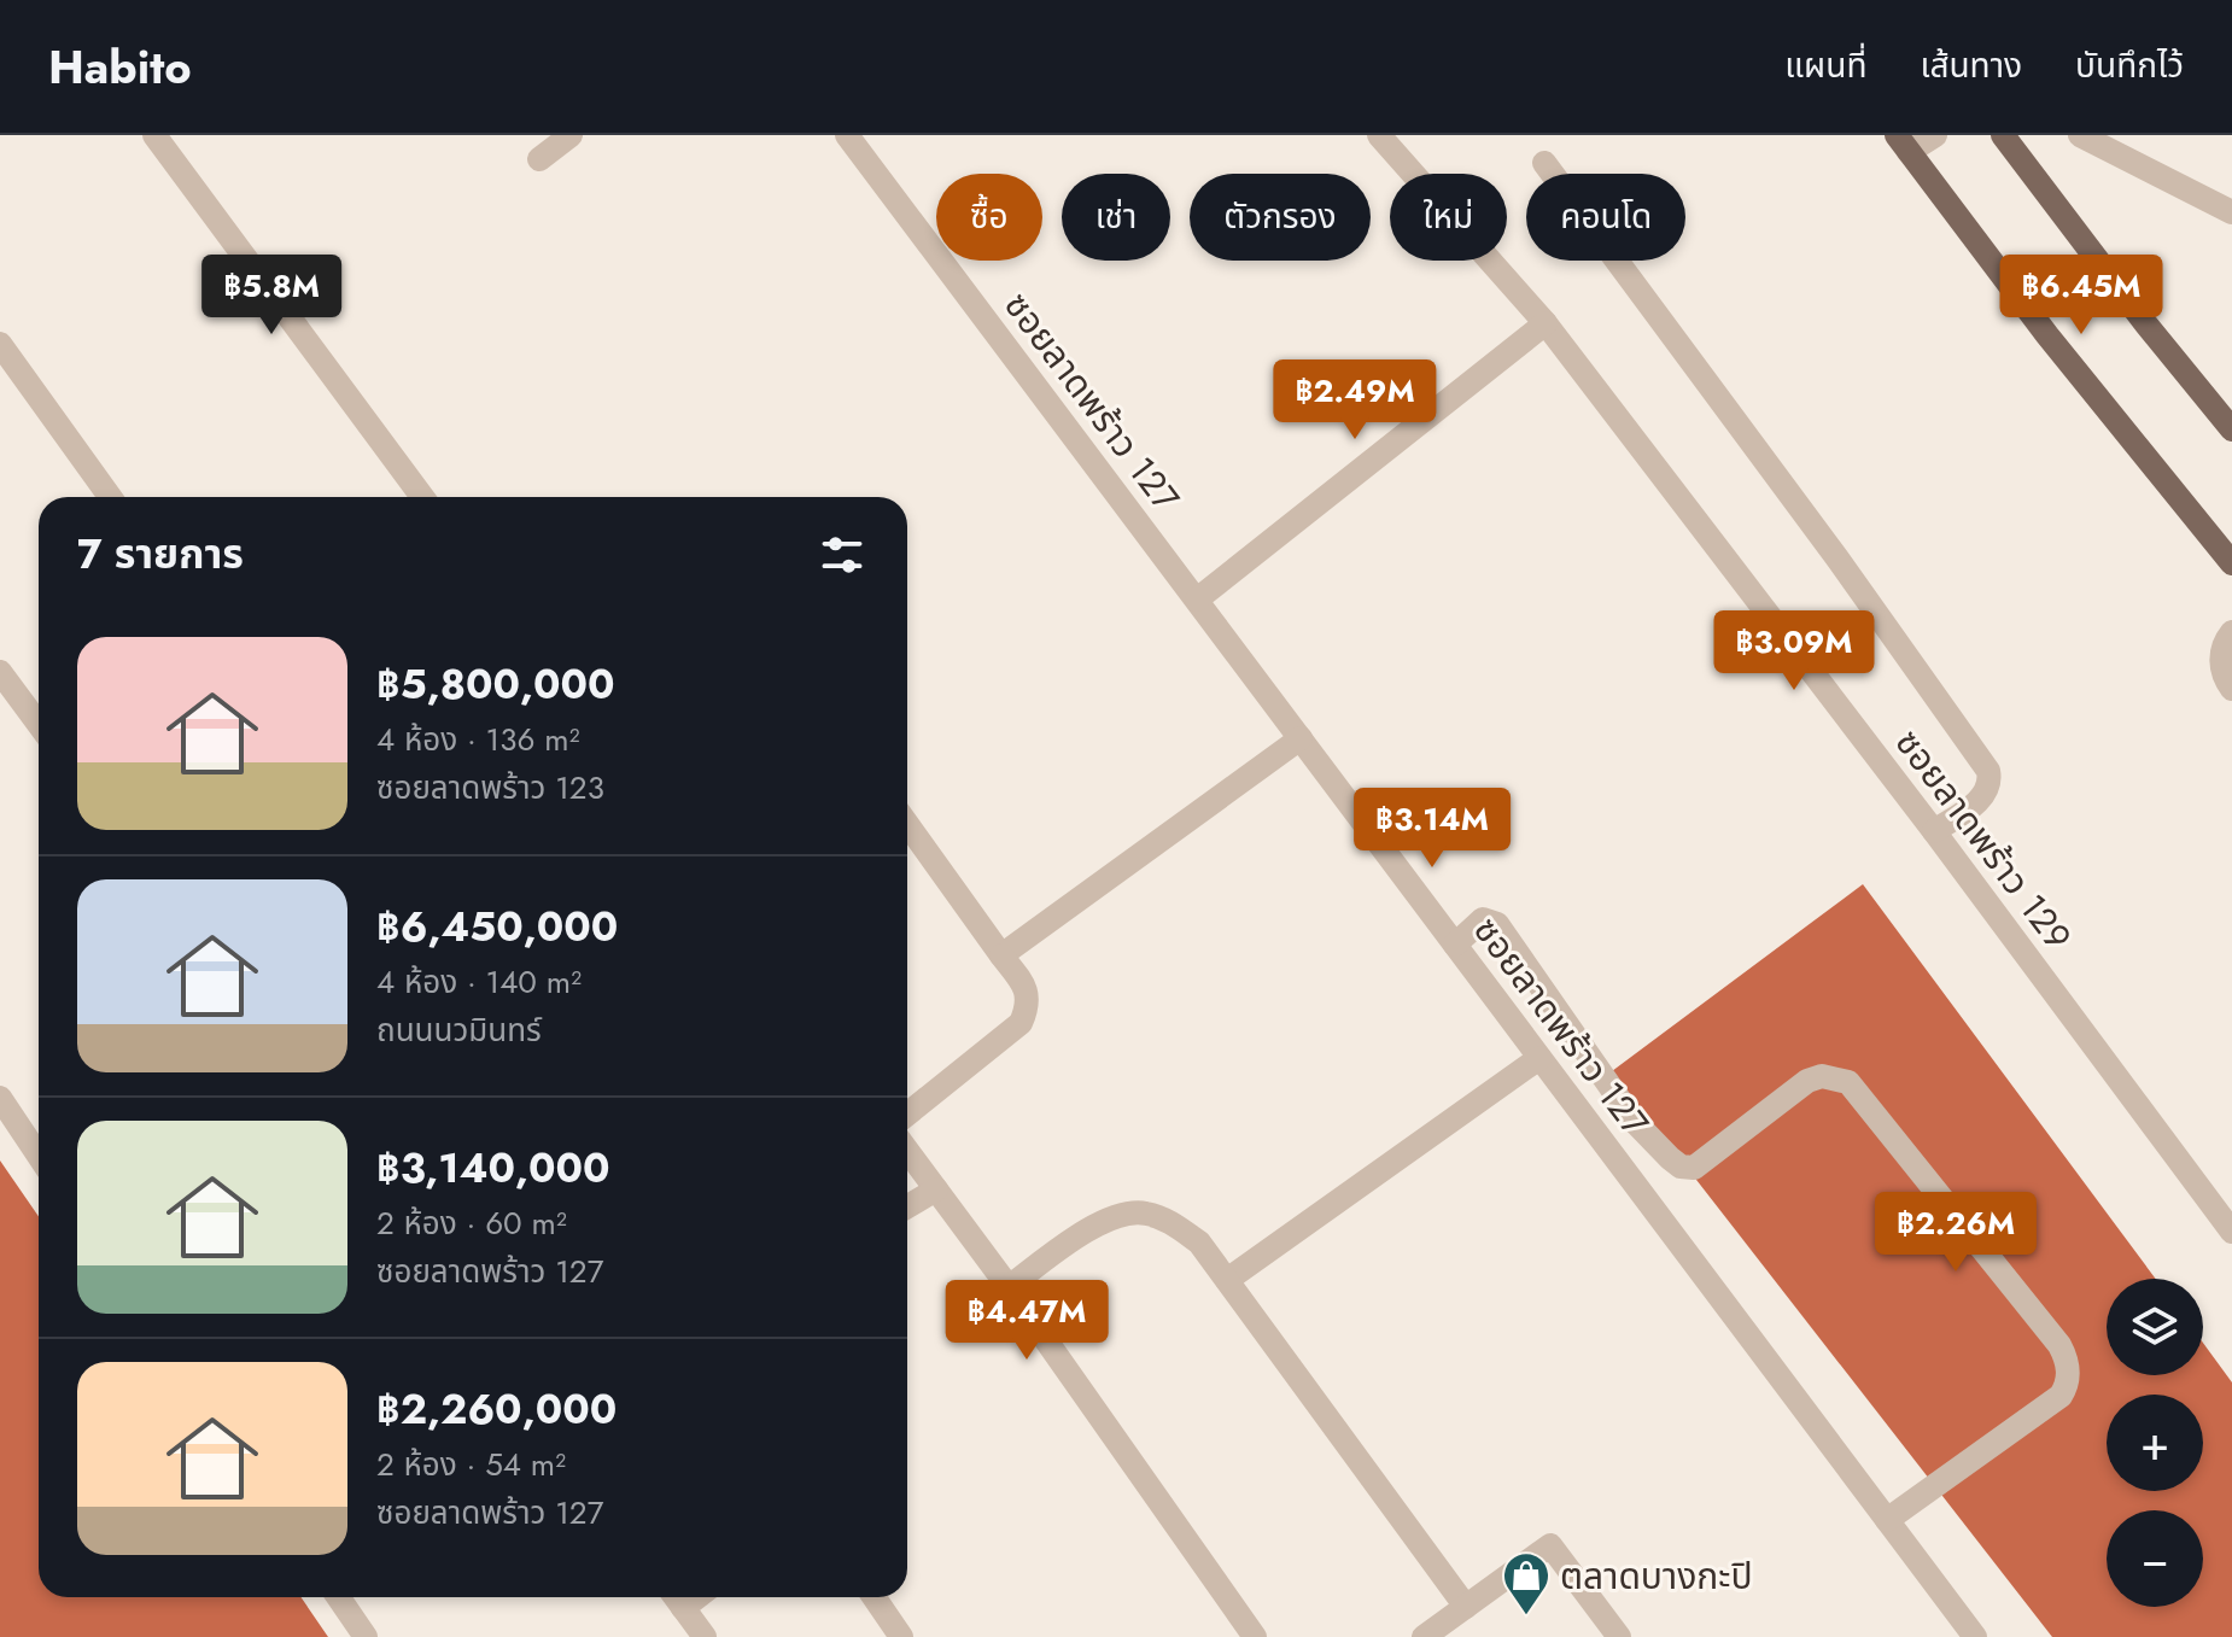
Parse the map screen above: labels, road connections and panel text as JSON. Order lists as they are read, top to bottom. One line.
{"streets":{"street":["ซอยลาดพร้าว 127","ซอยลาดพร้าว 129"]},"places":{"shop":["ตลาดบางกะปิ"]},"page":{"header":"Habito","nav":["แผนที่","เส้นทาง","บันทึกไว้"],"chip":["ซื้อ","เช่า","ตัวกรอง","ใหม่","คอนโด"],"price":["฿5.8M","฿6.45M","฿2.49M","฿3.09M","฿3.14M","฿2.26M","฿4.47M"],"heading":"7 รายการ","list":[{"name":"฿5,800,000","note":"4 ห้อง · 136 m² · ซอยลาดพร้าว 123"},{"name":"฿6,450,000","note":"4 ห้อง · 140 m² · ถนนนวมินทร์"},{"name":"฿3,140,000","note":"2 ห้อง · 60 m² · ซอยลาดพร้าว 127"},{"name":"฿2,260,000","note":"2 ห้อง · 54 m² · ซอยลาดพร้าว 127"}],"map_buttons":["+","−"]}}
